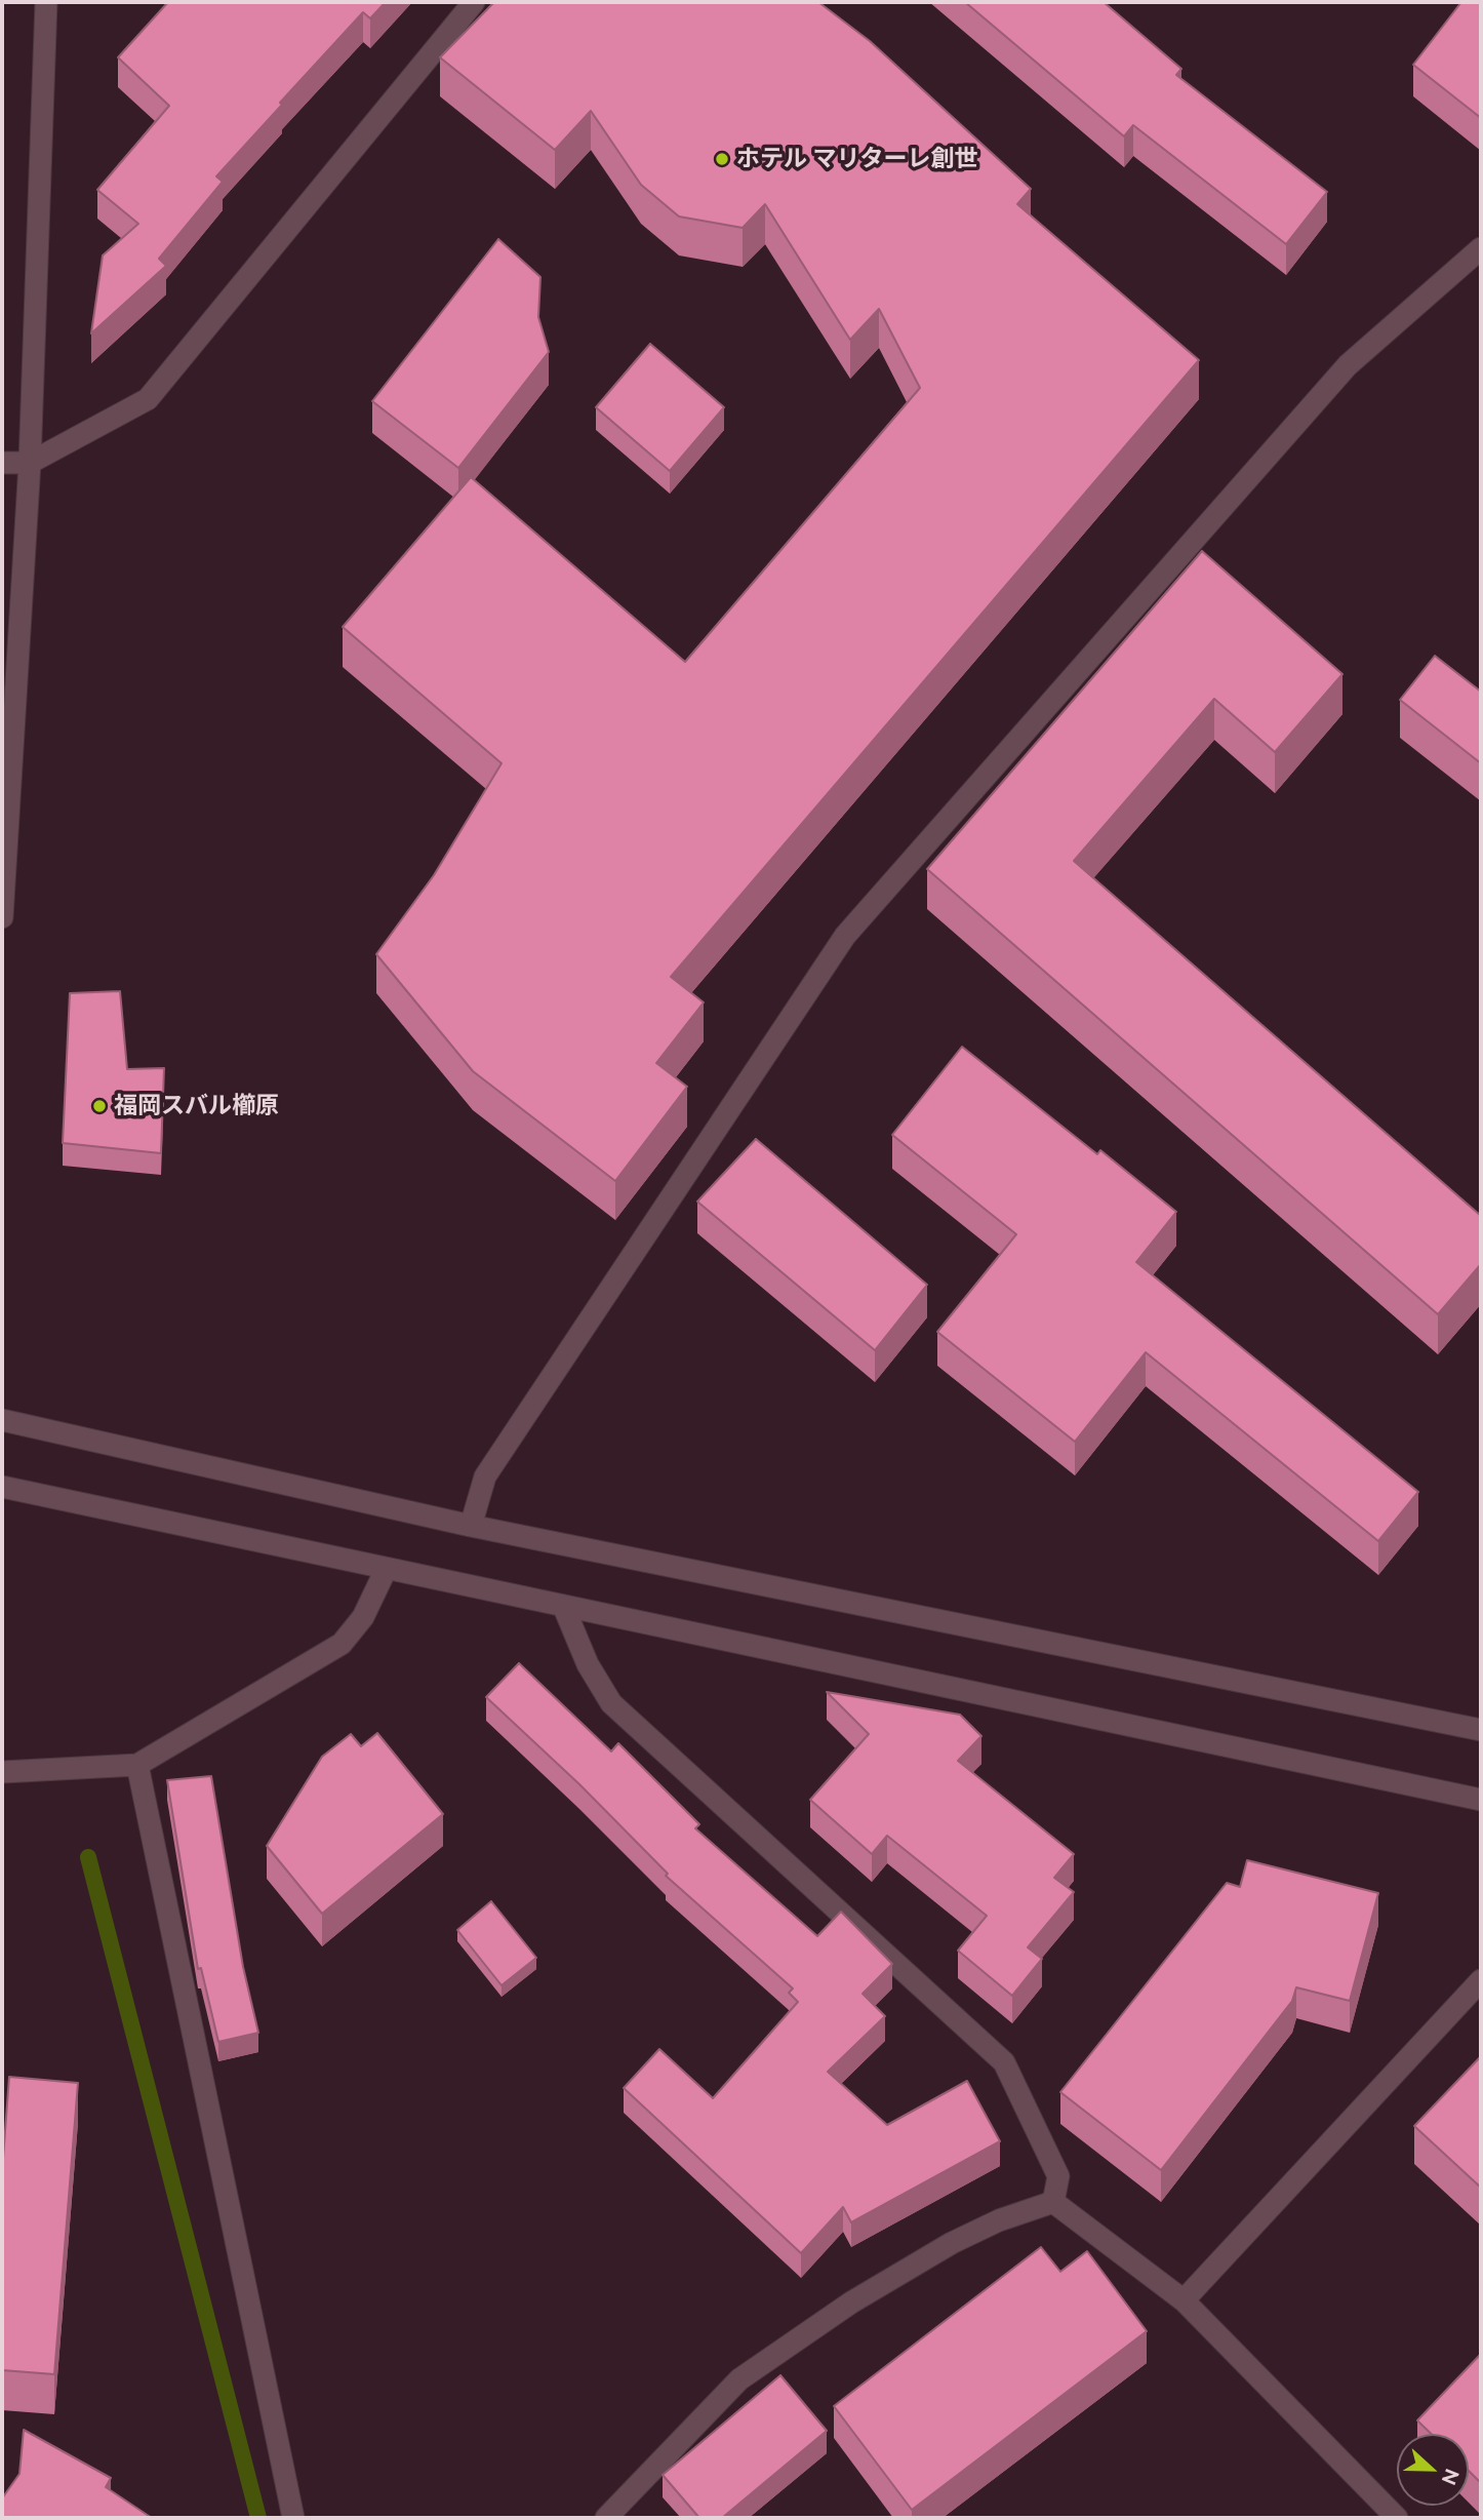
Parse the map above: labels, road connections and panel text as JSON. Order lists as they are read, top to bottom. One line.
{"places":["ホテル マリターレ創世","福岡スバル櫛原"],"north":"right"}
